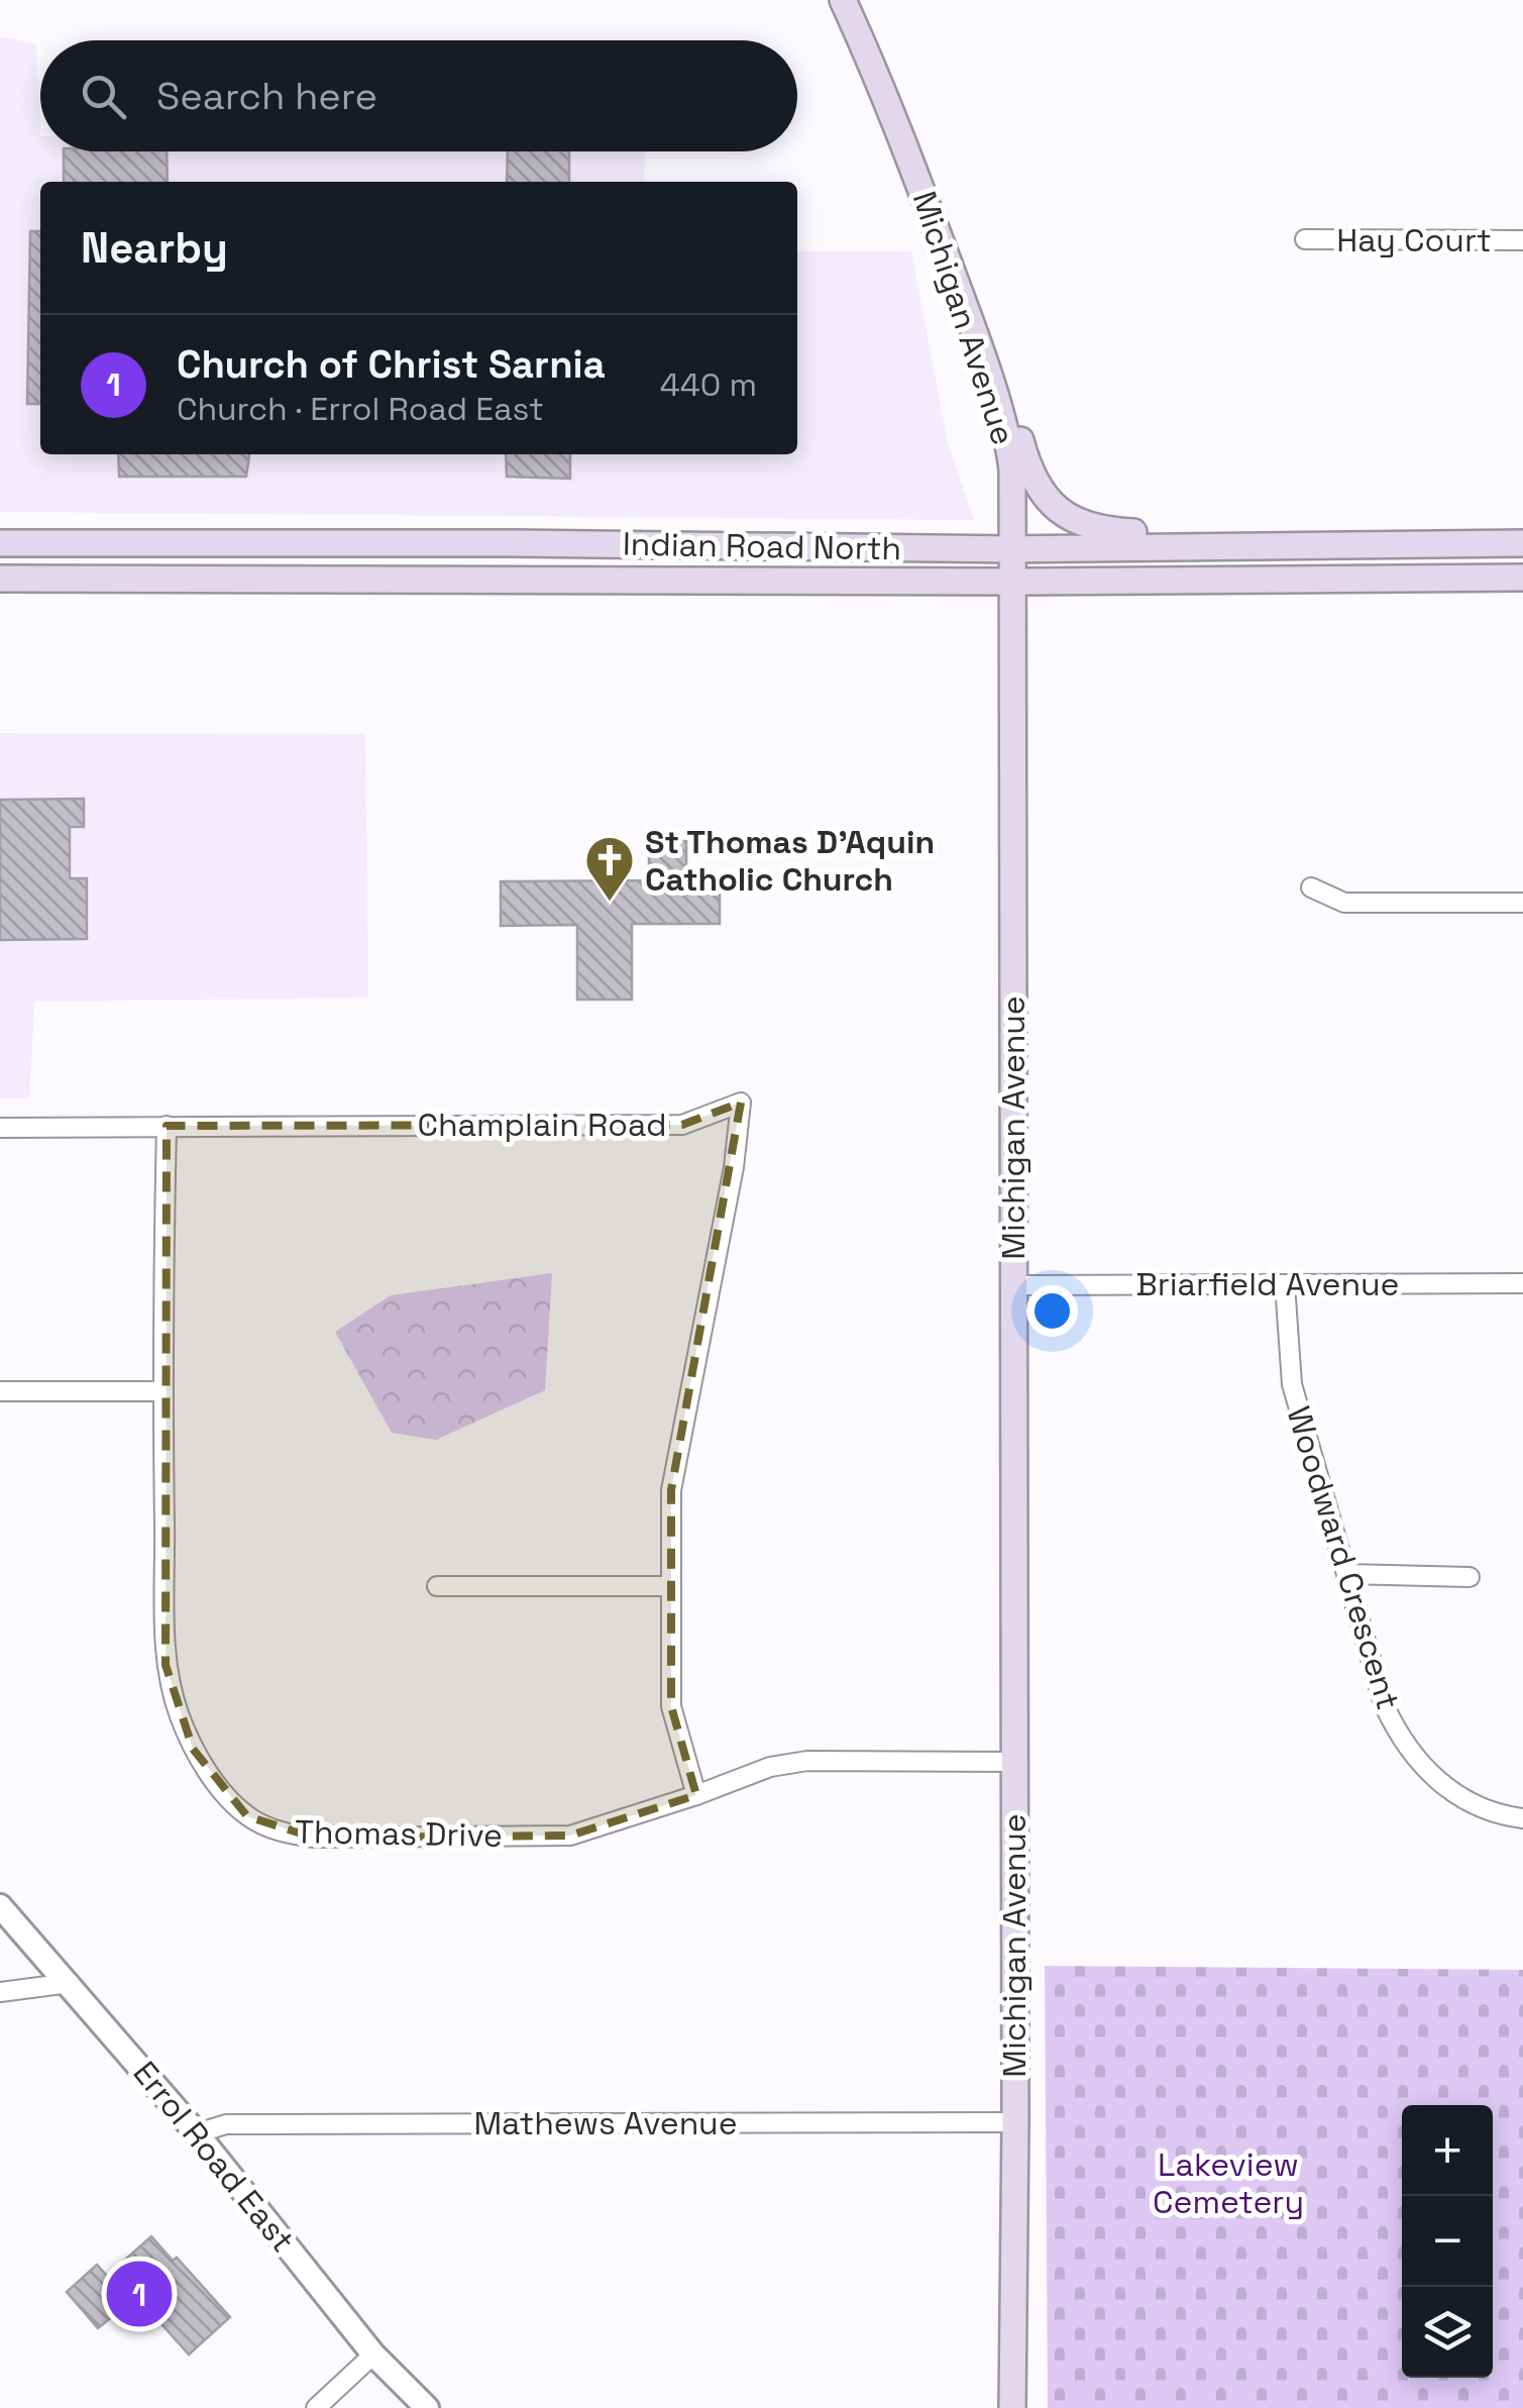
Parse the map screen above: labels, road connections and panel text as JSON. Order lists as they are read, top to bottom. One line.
{"streets":{"main road":["Michigan Avenue","Indian Road North"],"street":["Hay Court","Champlain Road","Briarfield Avenue","Woodward Crescent","Thomas Drive","Mathews Avenue","Errol Road East"]},"crossings":[["Michigan Avenue","Indian Road North"],["Michigan Avenue","Briarfield Avenue"],["Michigan Avenue","Thomas Drive"],["Michigan Avenue","Mathews Avenue"],["Champlain Road","Thomas Drive"],["Briarfield Avenue","Woodward Crescent"],["Mathews Avenue","Errol Road East"]],"parks":["Lakeview Cemetery"],"places":{"church":["St Thomas D'Aquin Catholic Church"]},"page":{"search":"Search here","heading":"Nearby","list":[{"mark":"1","name":"Church of Christ Sarnia","note":"Church · Errol Road East","value":"440 m"}],"map_buttons":["+","−"],"pins":"1"}}
